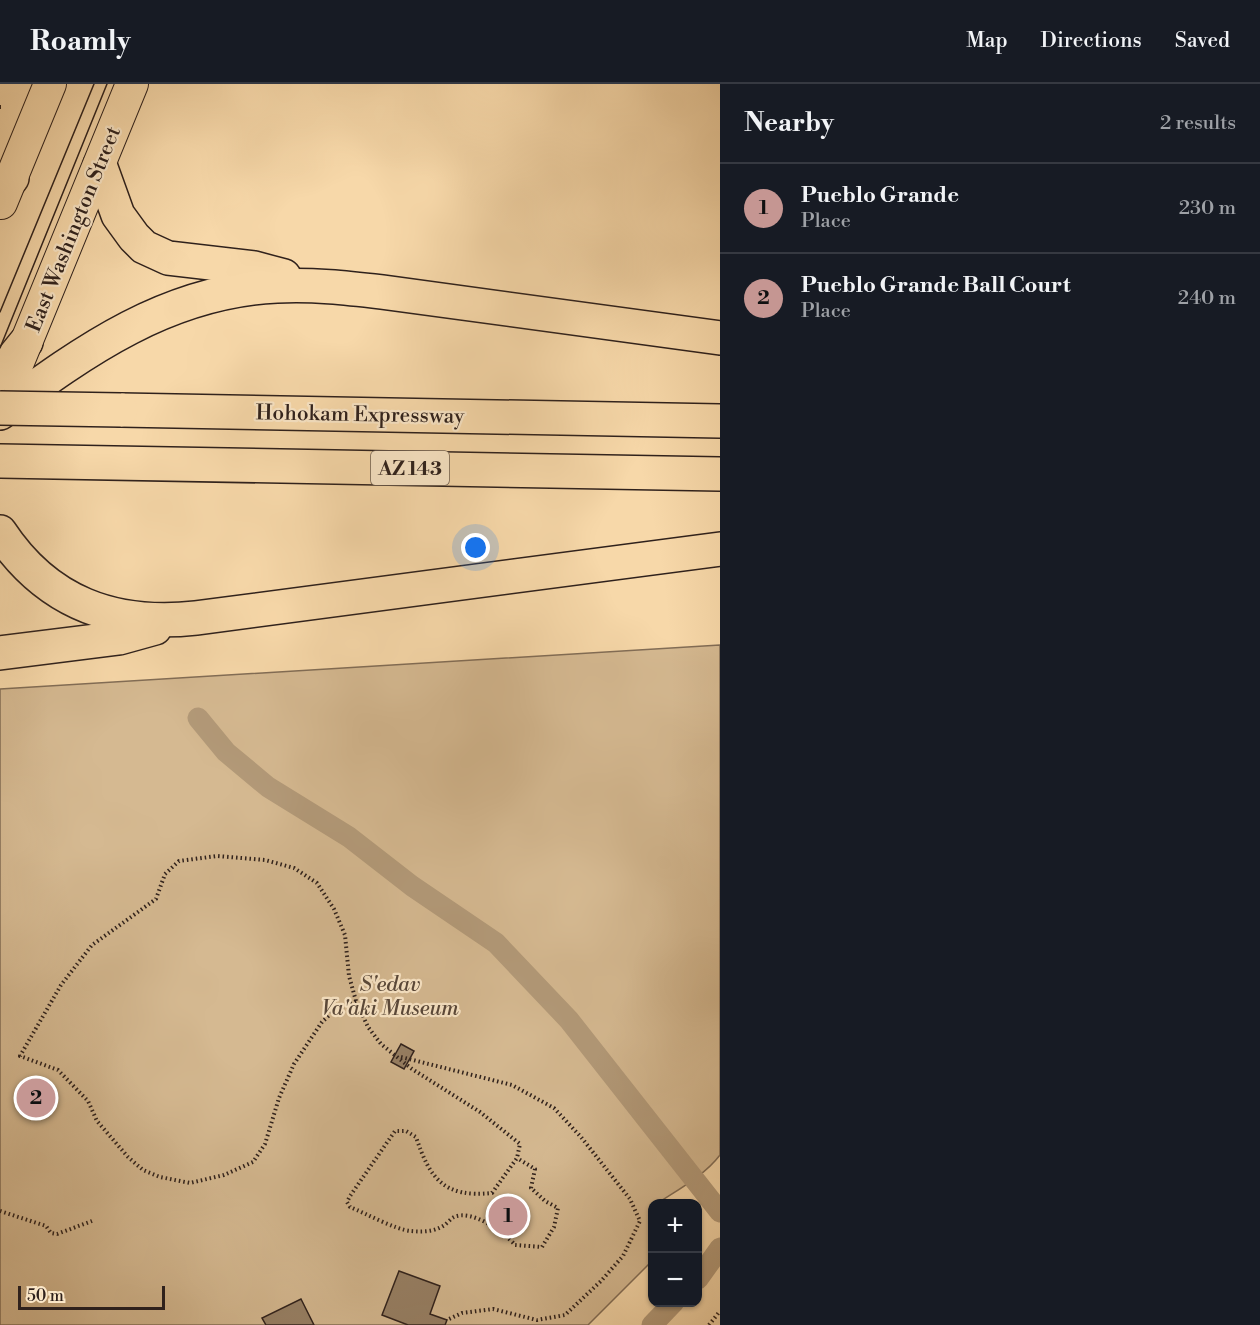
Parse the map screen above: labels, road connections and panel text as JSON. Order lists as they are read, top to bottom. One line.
{"streets":{"highway":["Hohokam Expressway","AZ 143"],"main road":["East Washington Street"]},"crossings":[["East Washington Street","Hohokam Expressway"]],"parks":["S'edav Va'aki Museum"],"scale_bar":"50 m","page":{"header":"Roamly","nav":["Map","Directions","Saved"],"heading":["Nearby","2 results"],"list":[{"mark":"1","name":"Pueblo Grande","note":"Place","value":"230 m"},{"mark":"2","name":"Pueblo Grande Ball Court","note":"Place","value":"240 m"}],"pins":["2","1"],"map_buttons":["+","−"],"scale":"50 m"}}
